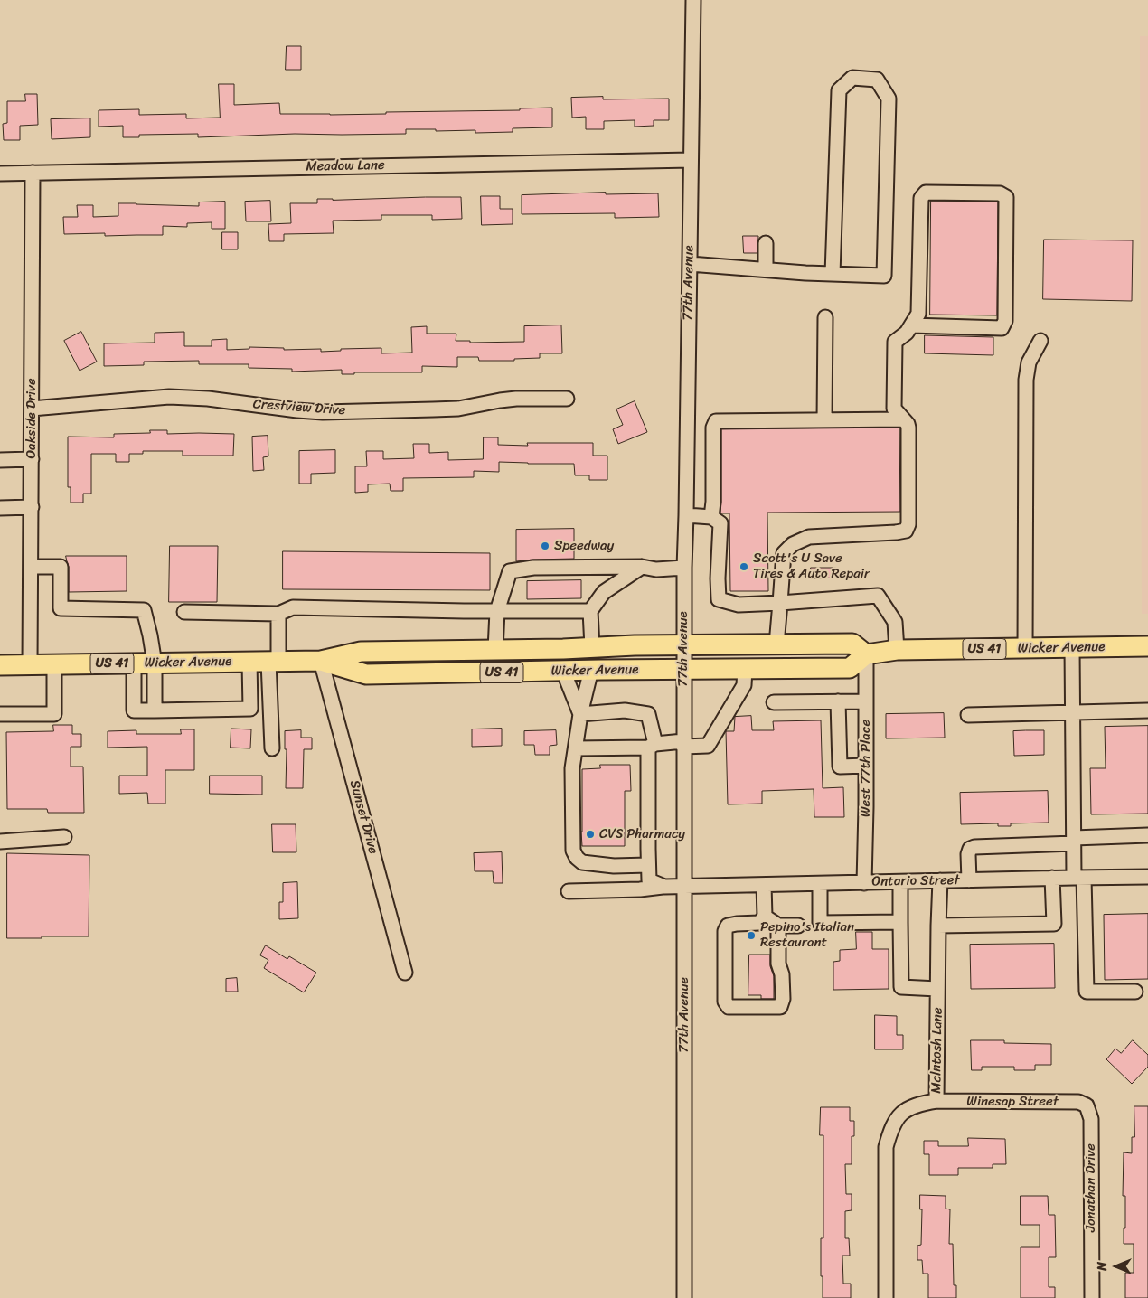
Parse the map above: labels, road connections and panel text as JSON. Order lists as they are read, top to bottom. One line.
{"streets":{"highway":["Wicker Avenue","US 41"],"street":["Meadow Lane","77th Avenue","Crestview Drive","Oakside Drive","West 77th Place","Sunset Drive","Ontario Street","Mclntosh Lane","Winesap Street","Jonathan Drive"]},"crossings":[["Meadow Lane","77th Avenue"],["Meadow Lane","Oakside Drive"],["77th Avenue","Wicker Avenue"],["77th Avenue","Ontario Street"],["Crestview Drive","Oakside Drive"],["Oakside Drive","Wicker Avenue"],["Wicker Avenue","West 77th Place"],["Wicker Avenue","Sunset Drive"],["West 77th Place","Ontario Street"],["Ontario Street","Mclntosh Lane"],["Mclntosh Lane","Winesap Street"],["Winesap Street","Jonathan Drive"]],"places":["Speedway","Scott's U Save Tires & Auto Repair","CVS Pharmacy","Pepino's Italian Restaurant"],"north":"left"}
